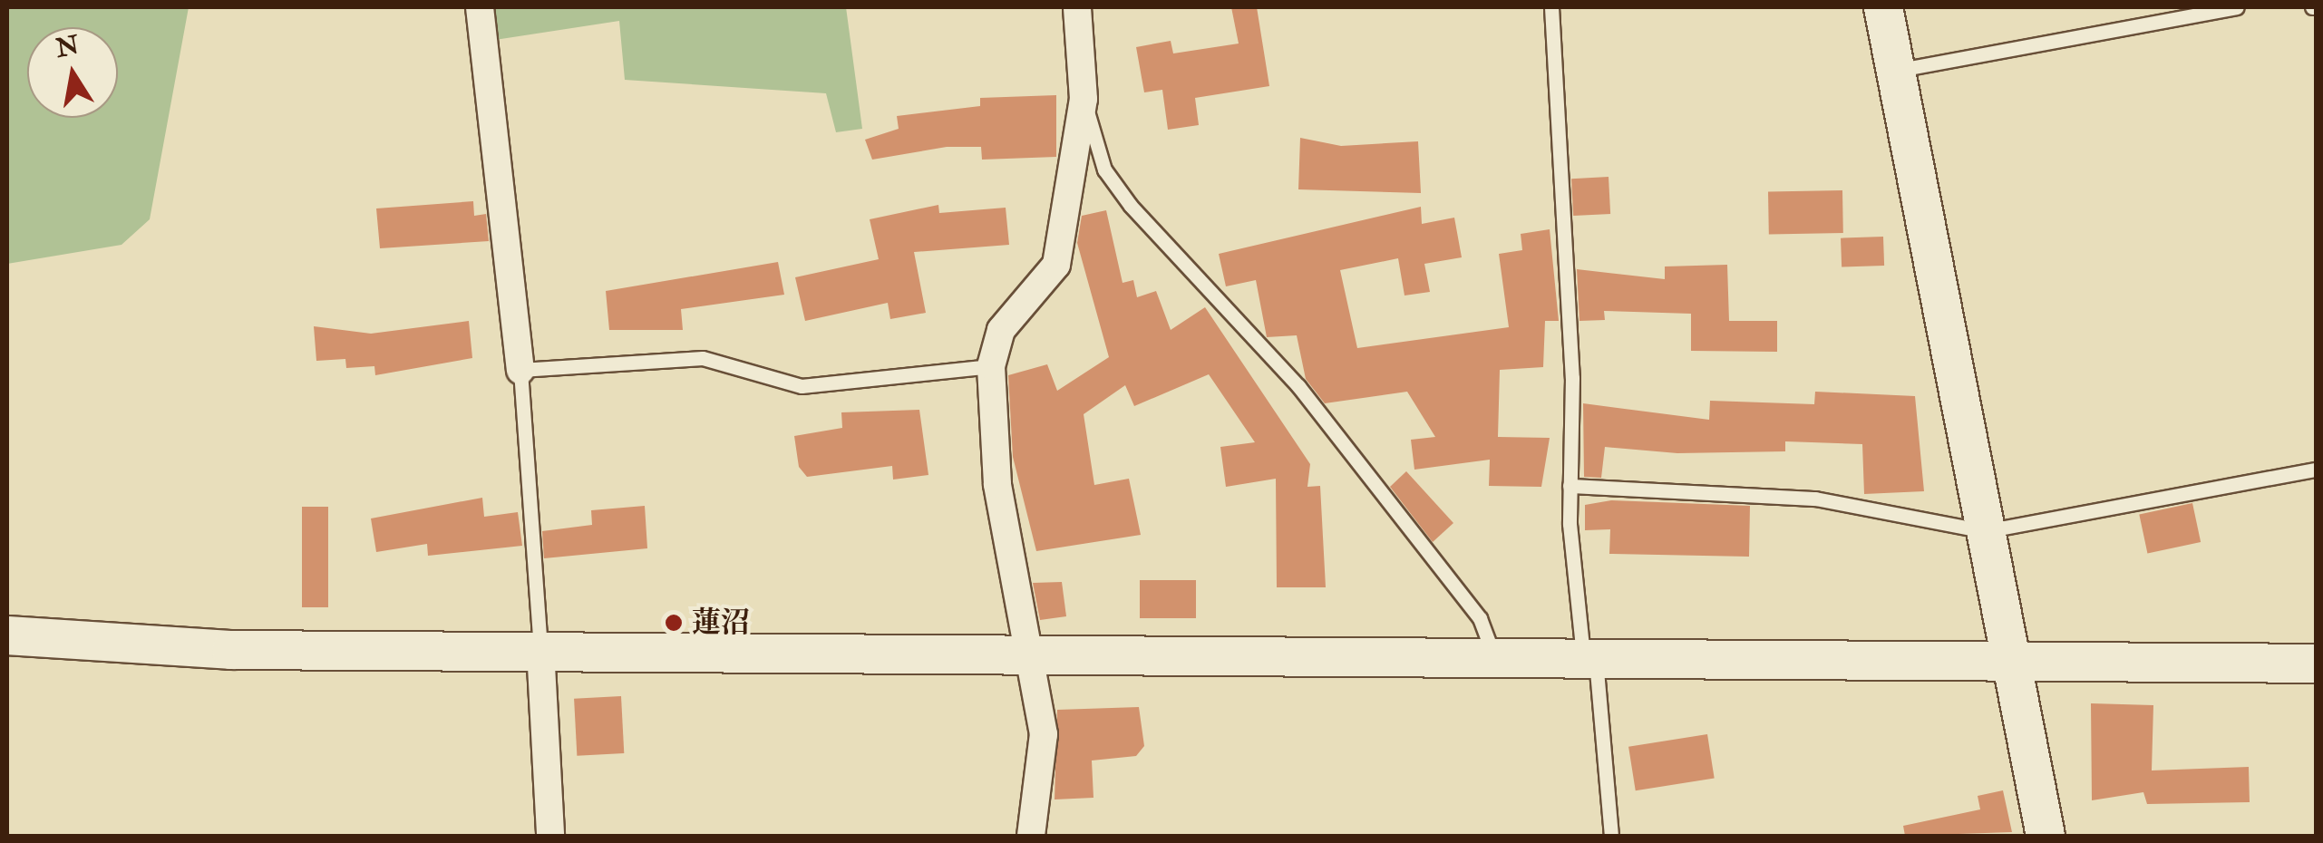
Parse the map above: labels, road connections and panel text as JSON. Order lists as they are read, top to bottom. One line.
{"places":["蓮沼"],"north":"top"}
